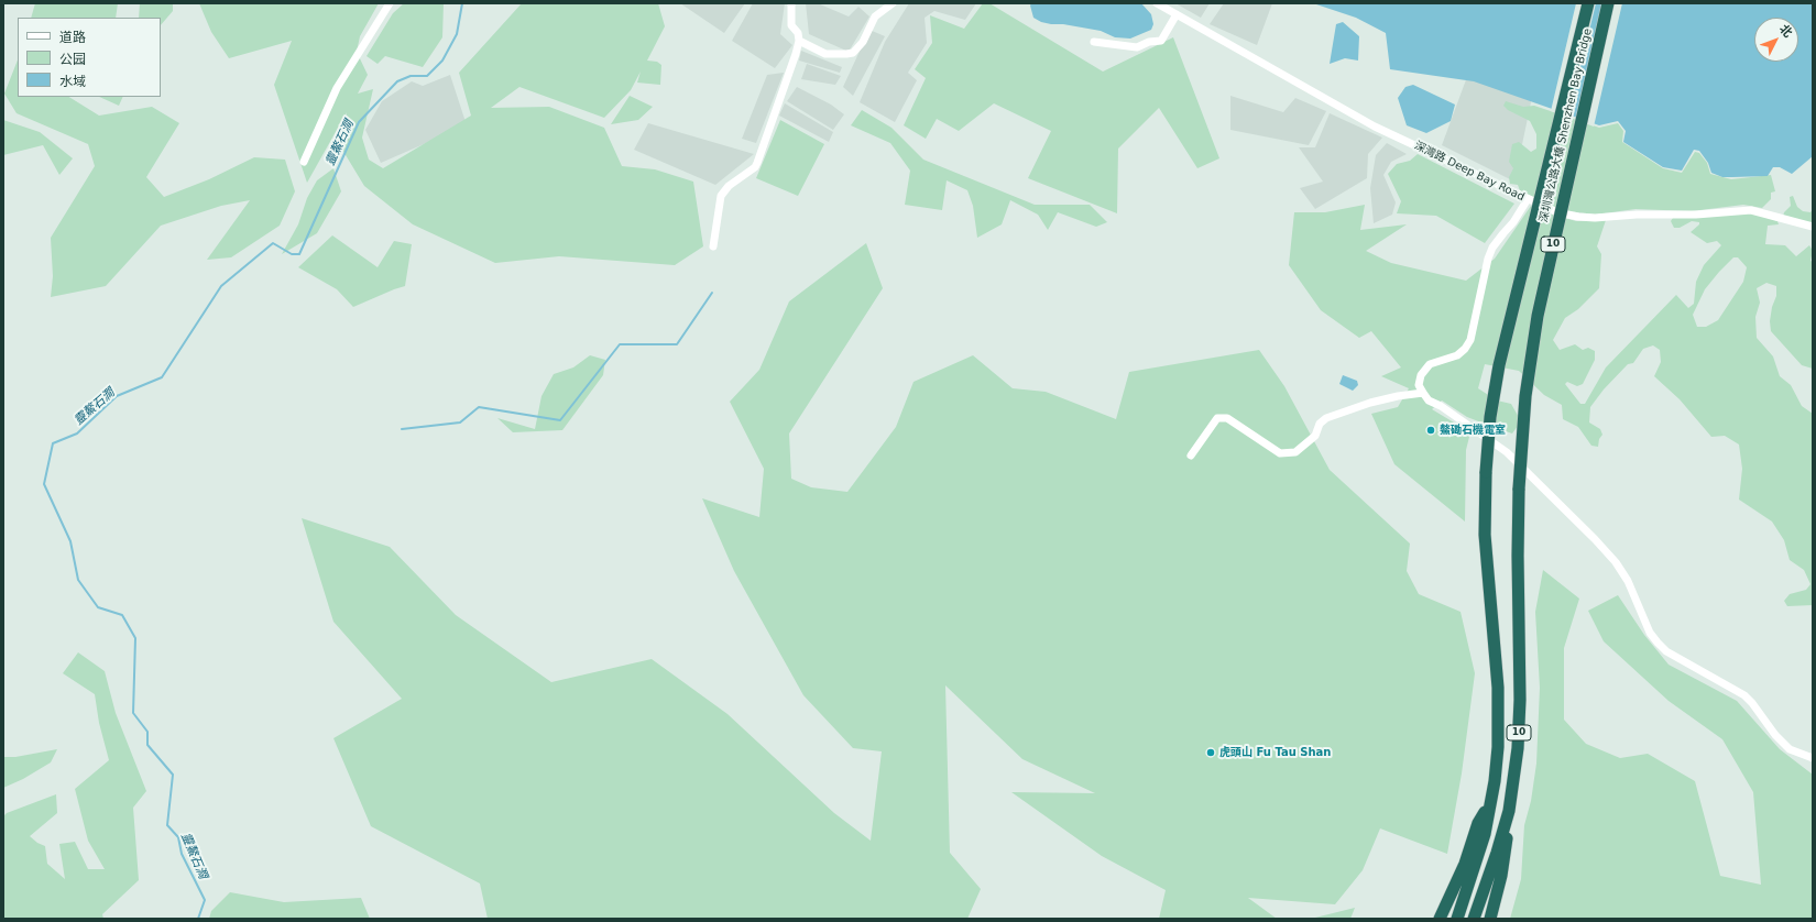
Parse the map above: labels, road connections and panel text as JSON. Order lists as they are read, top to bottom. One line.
{"streets":{"highway":["深圳灣公路大橋 Shenzhen Bay Bridge","10"],"street":["深灣路 Deep Bay Road"]},"crossings":[["深圳灣公路大橋 Shenzhen Bay Bridge","10"]],"water":["靈鰲石澗"],"places":["鰲磡石機電室","虎頭山 Fu Tau Shan"],"legend":["道路","公园","水域"],"north":"top right"}
